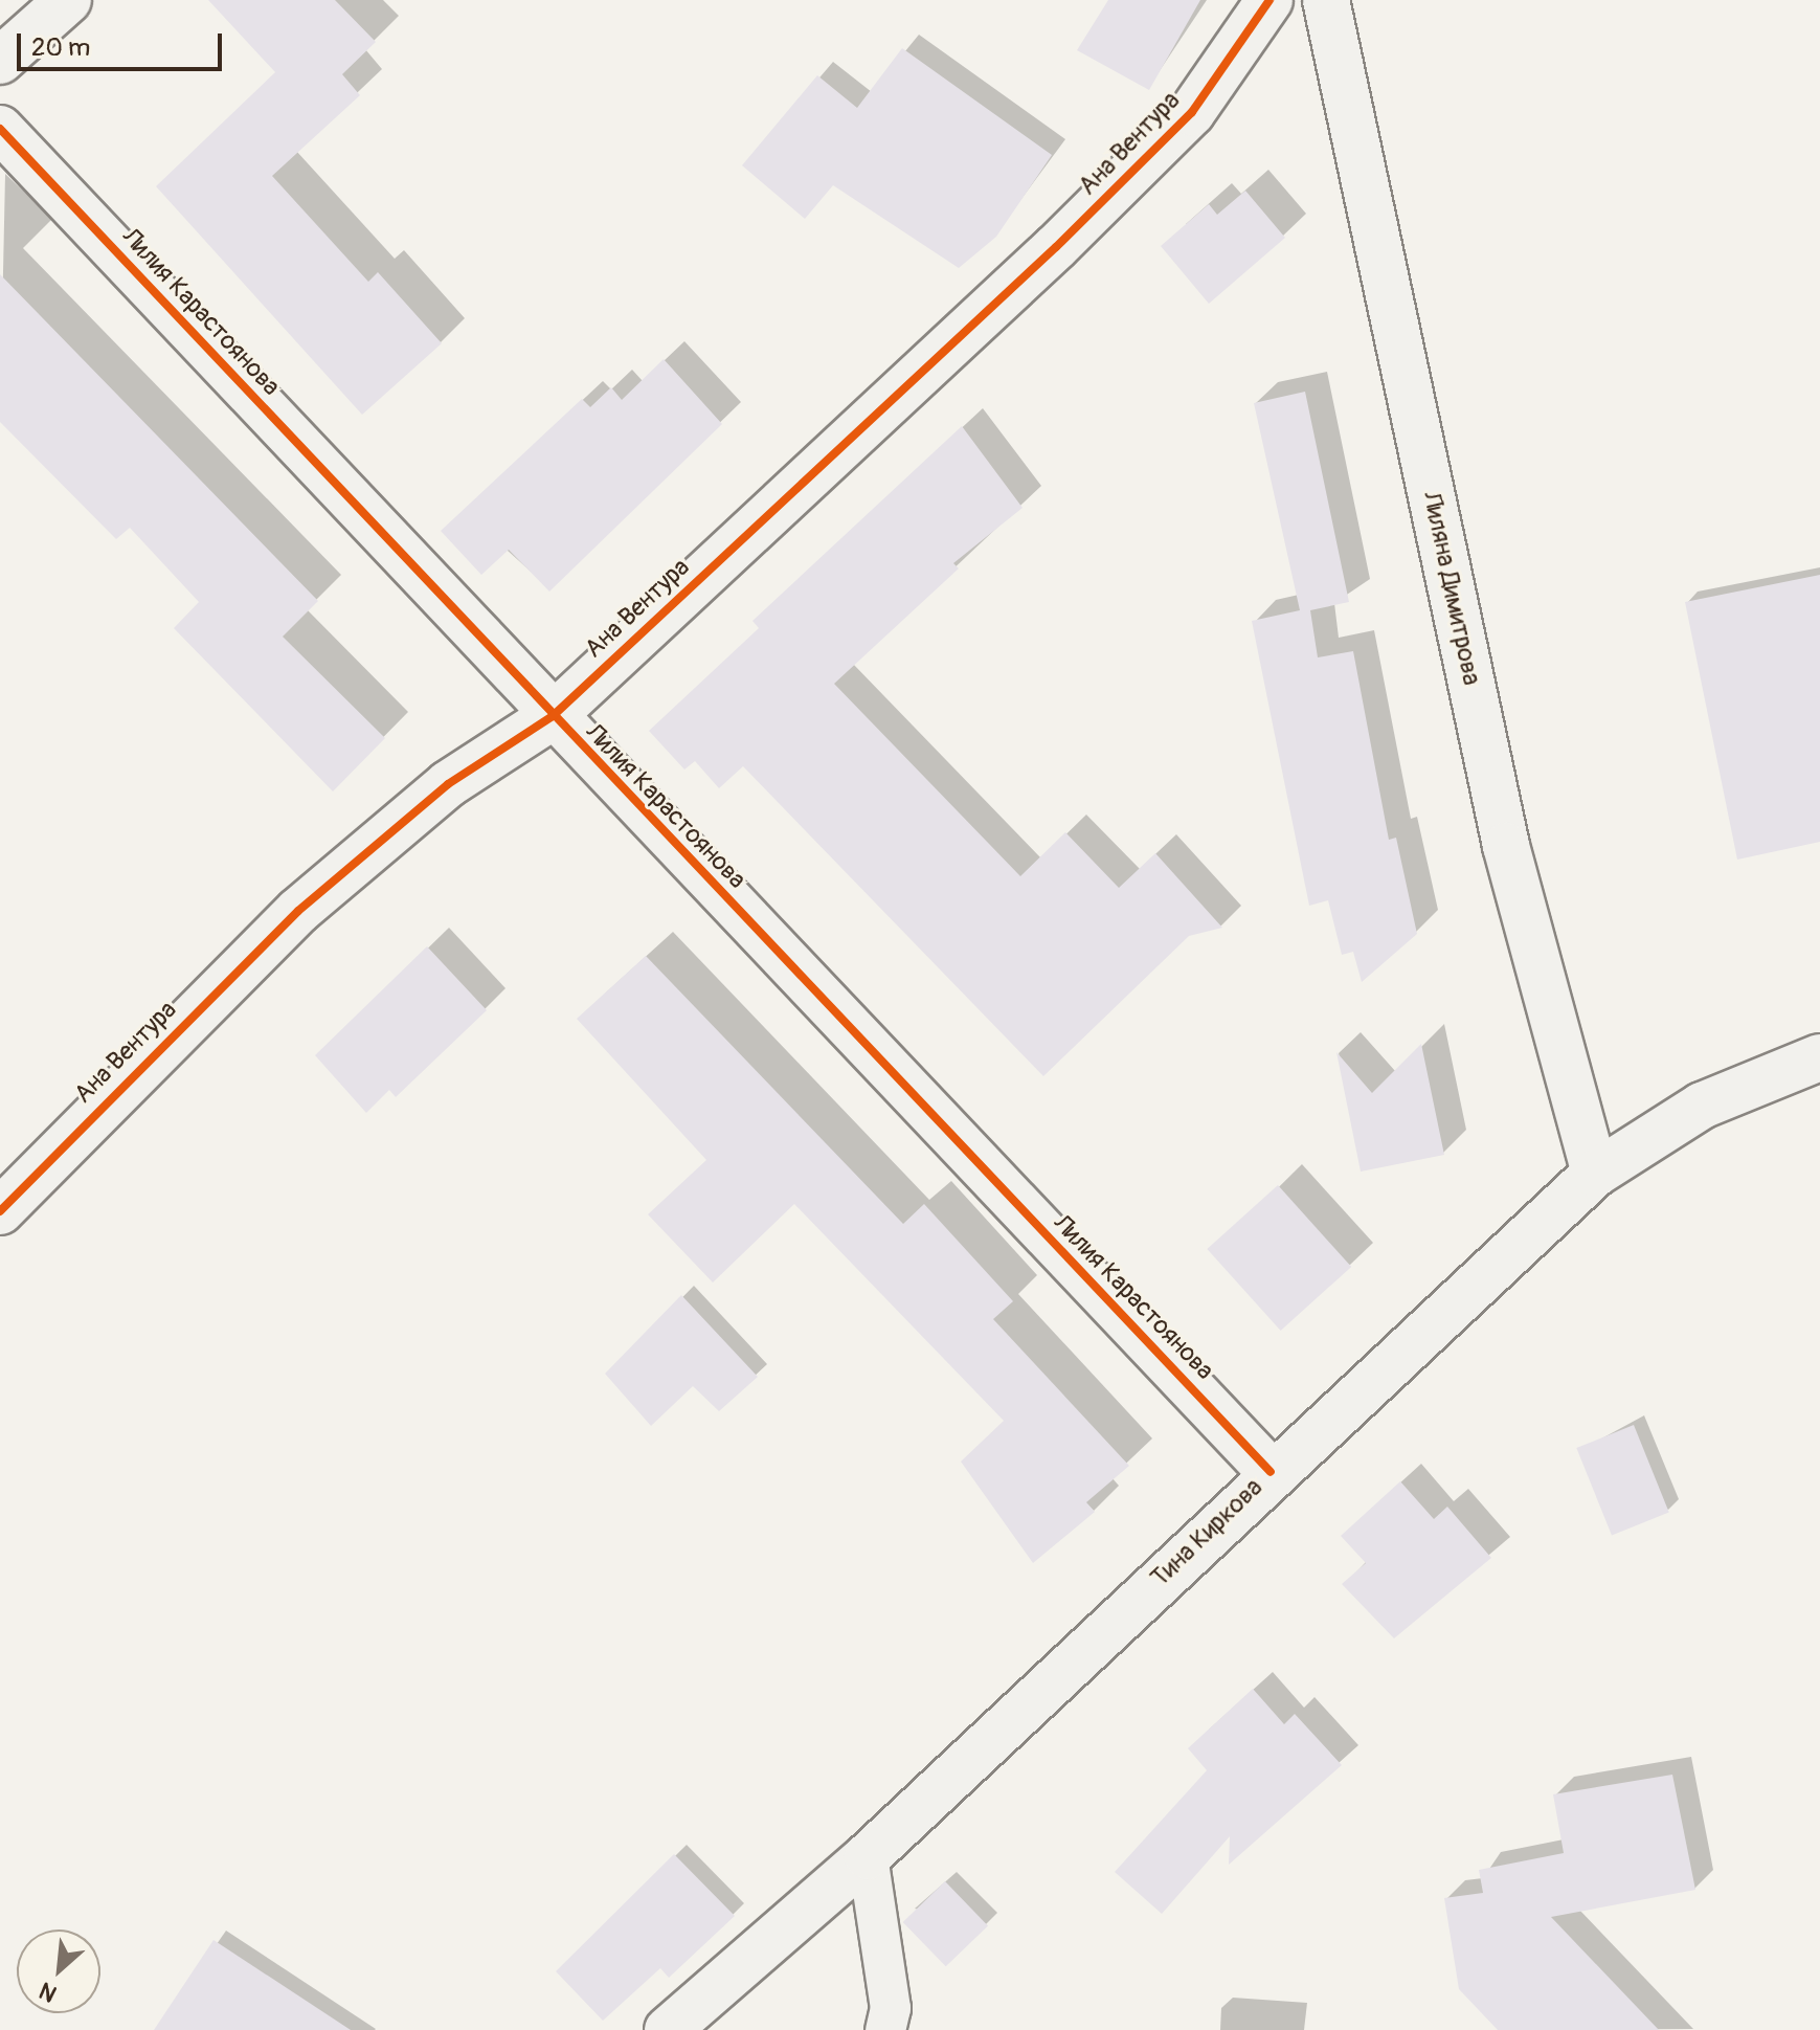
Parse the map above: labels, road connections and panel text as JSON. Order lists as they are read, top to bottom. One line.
{"streets":{"street":["Ана Вентура","Лилия Карастоянова","Лиляна Димитрова","Тина Киркова"]},"crossings":[["Ана Вентура","Лилия Карастоянова"],["Лилия Карастоянова","Тина Киркова"],["Лиляна Димитрова","Тина Киркова"]],"scale_bar":"20 m","north":"bottom left"}
